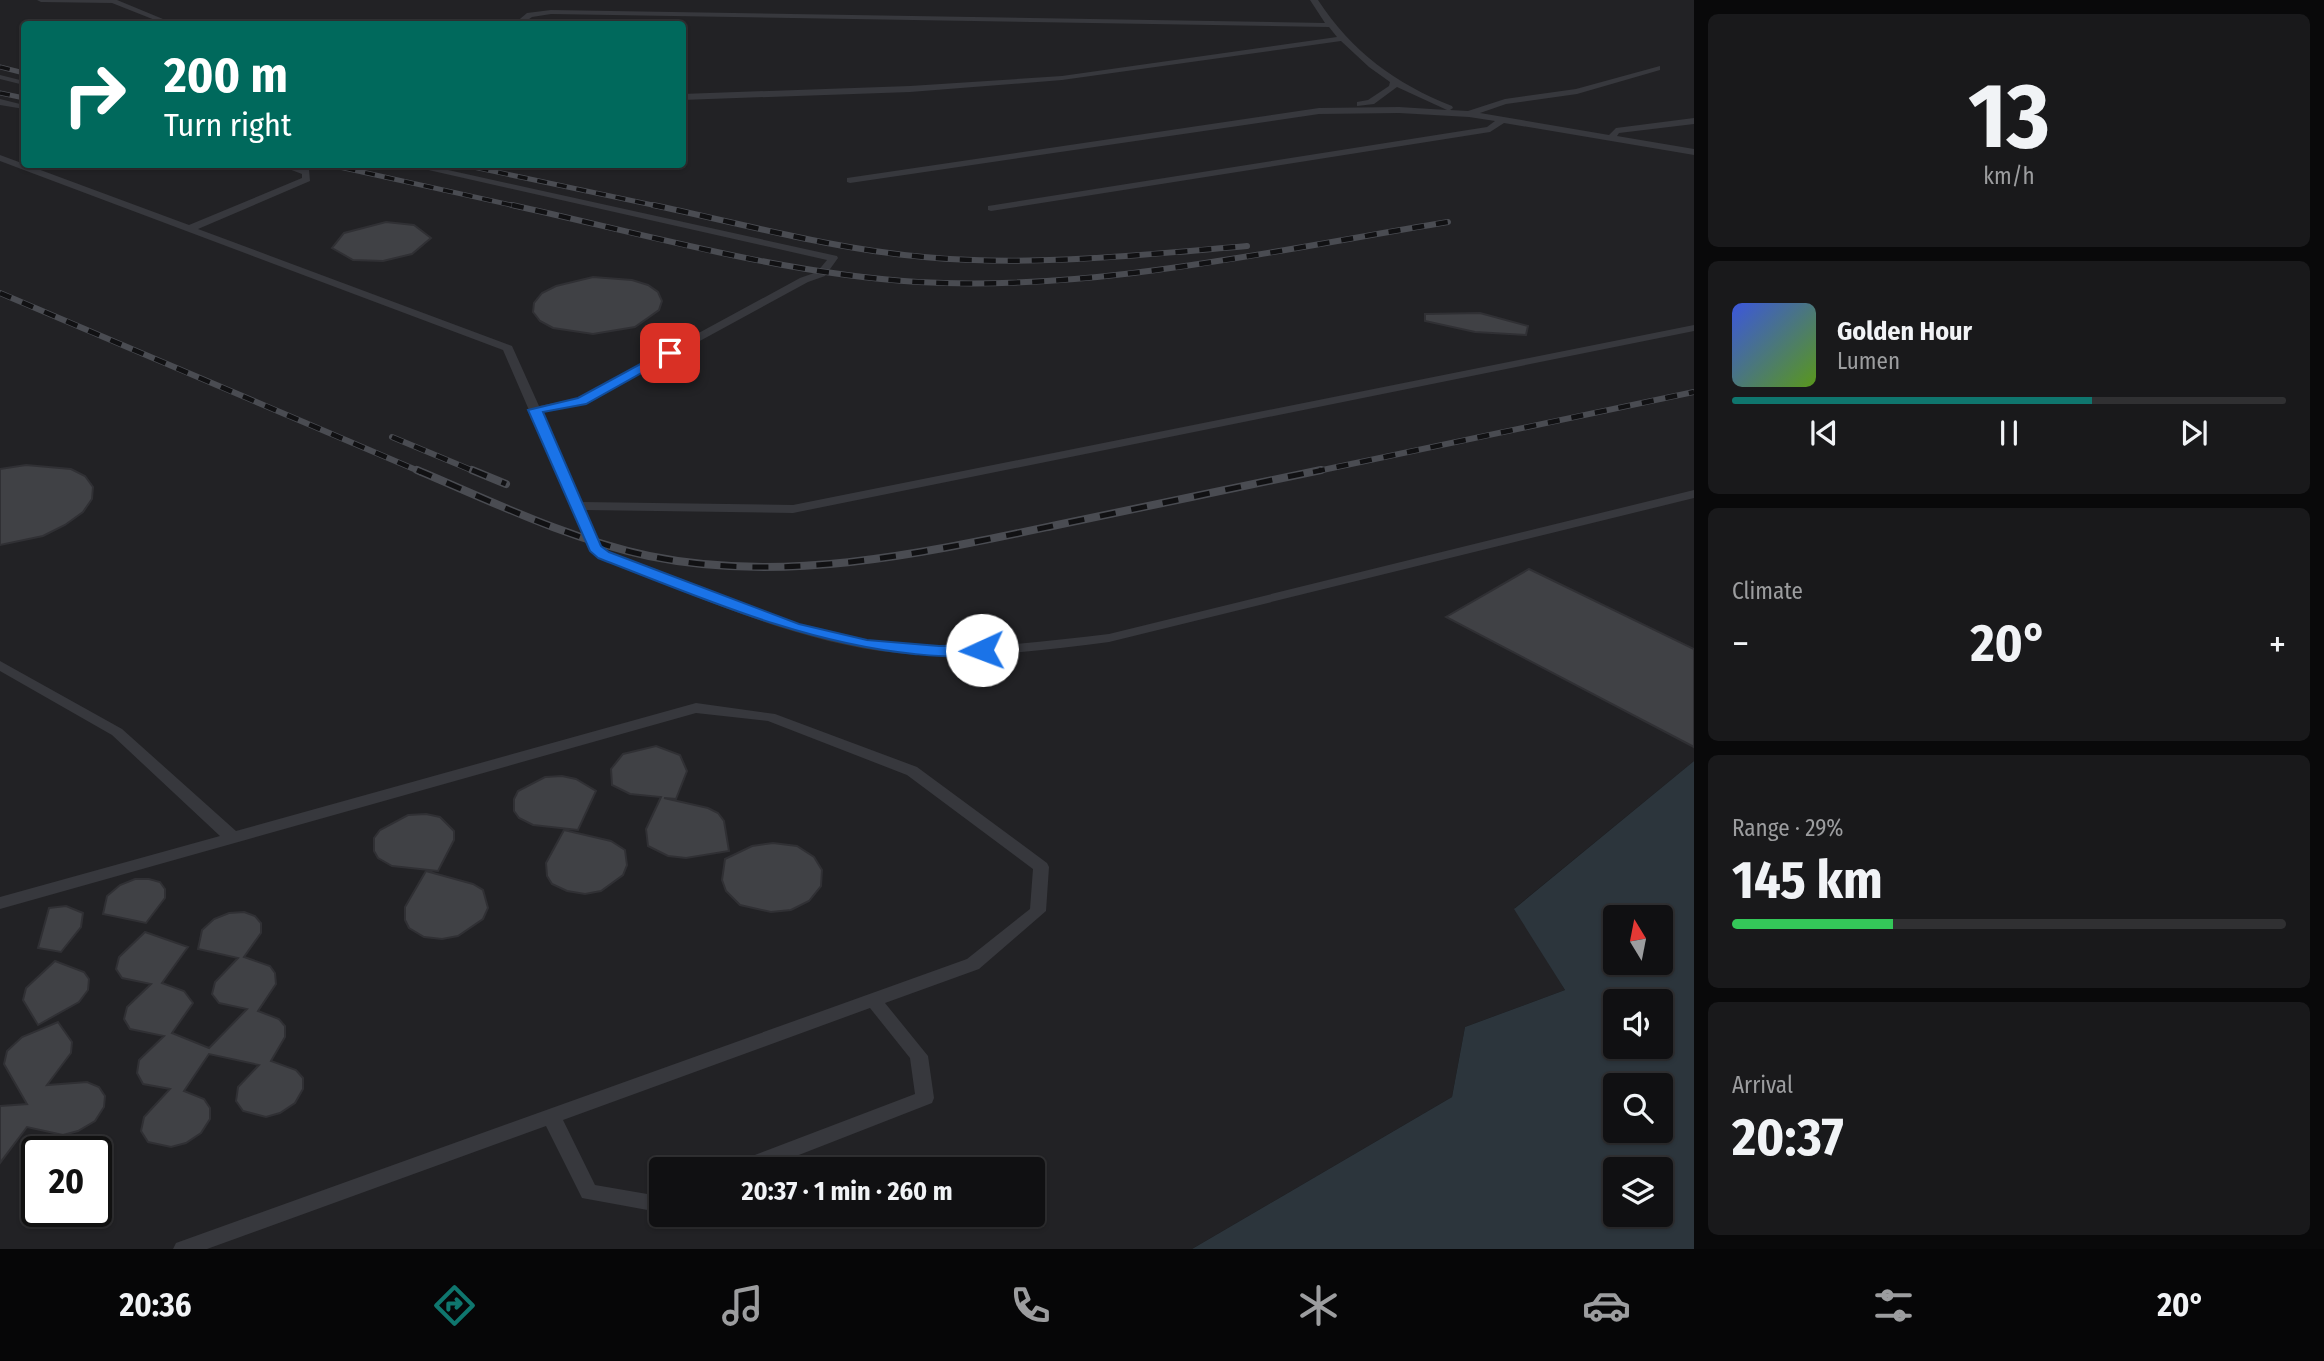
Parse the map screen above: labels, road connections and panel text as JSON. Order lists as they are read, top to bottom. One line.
{"north":"top","page":{"tile":[["13","km/h"],"Climate",["Range · 29%","145 km"],["Arrival","20:37"]],"turn":["200 m","Turn right"],"song":["Golden Hour","Lumen"],"heat":["−","20°","+"],"limit":"20","trip":"20:37 · 1 min · 260 m","tabs":["20:36","20°"]}}
